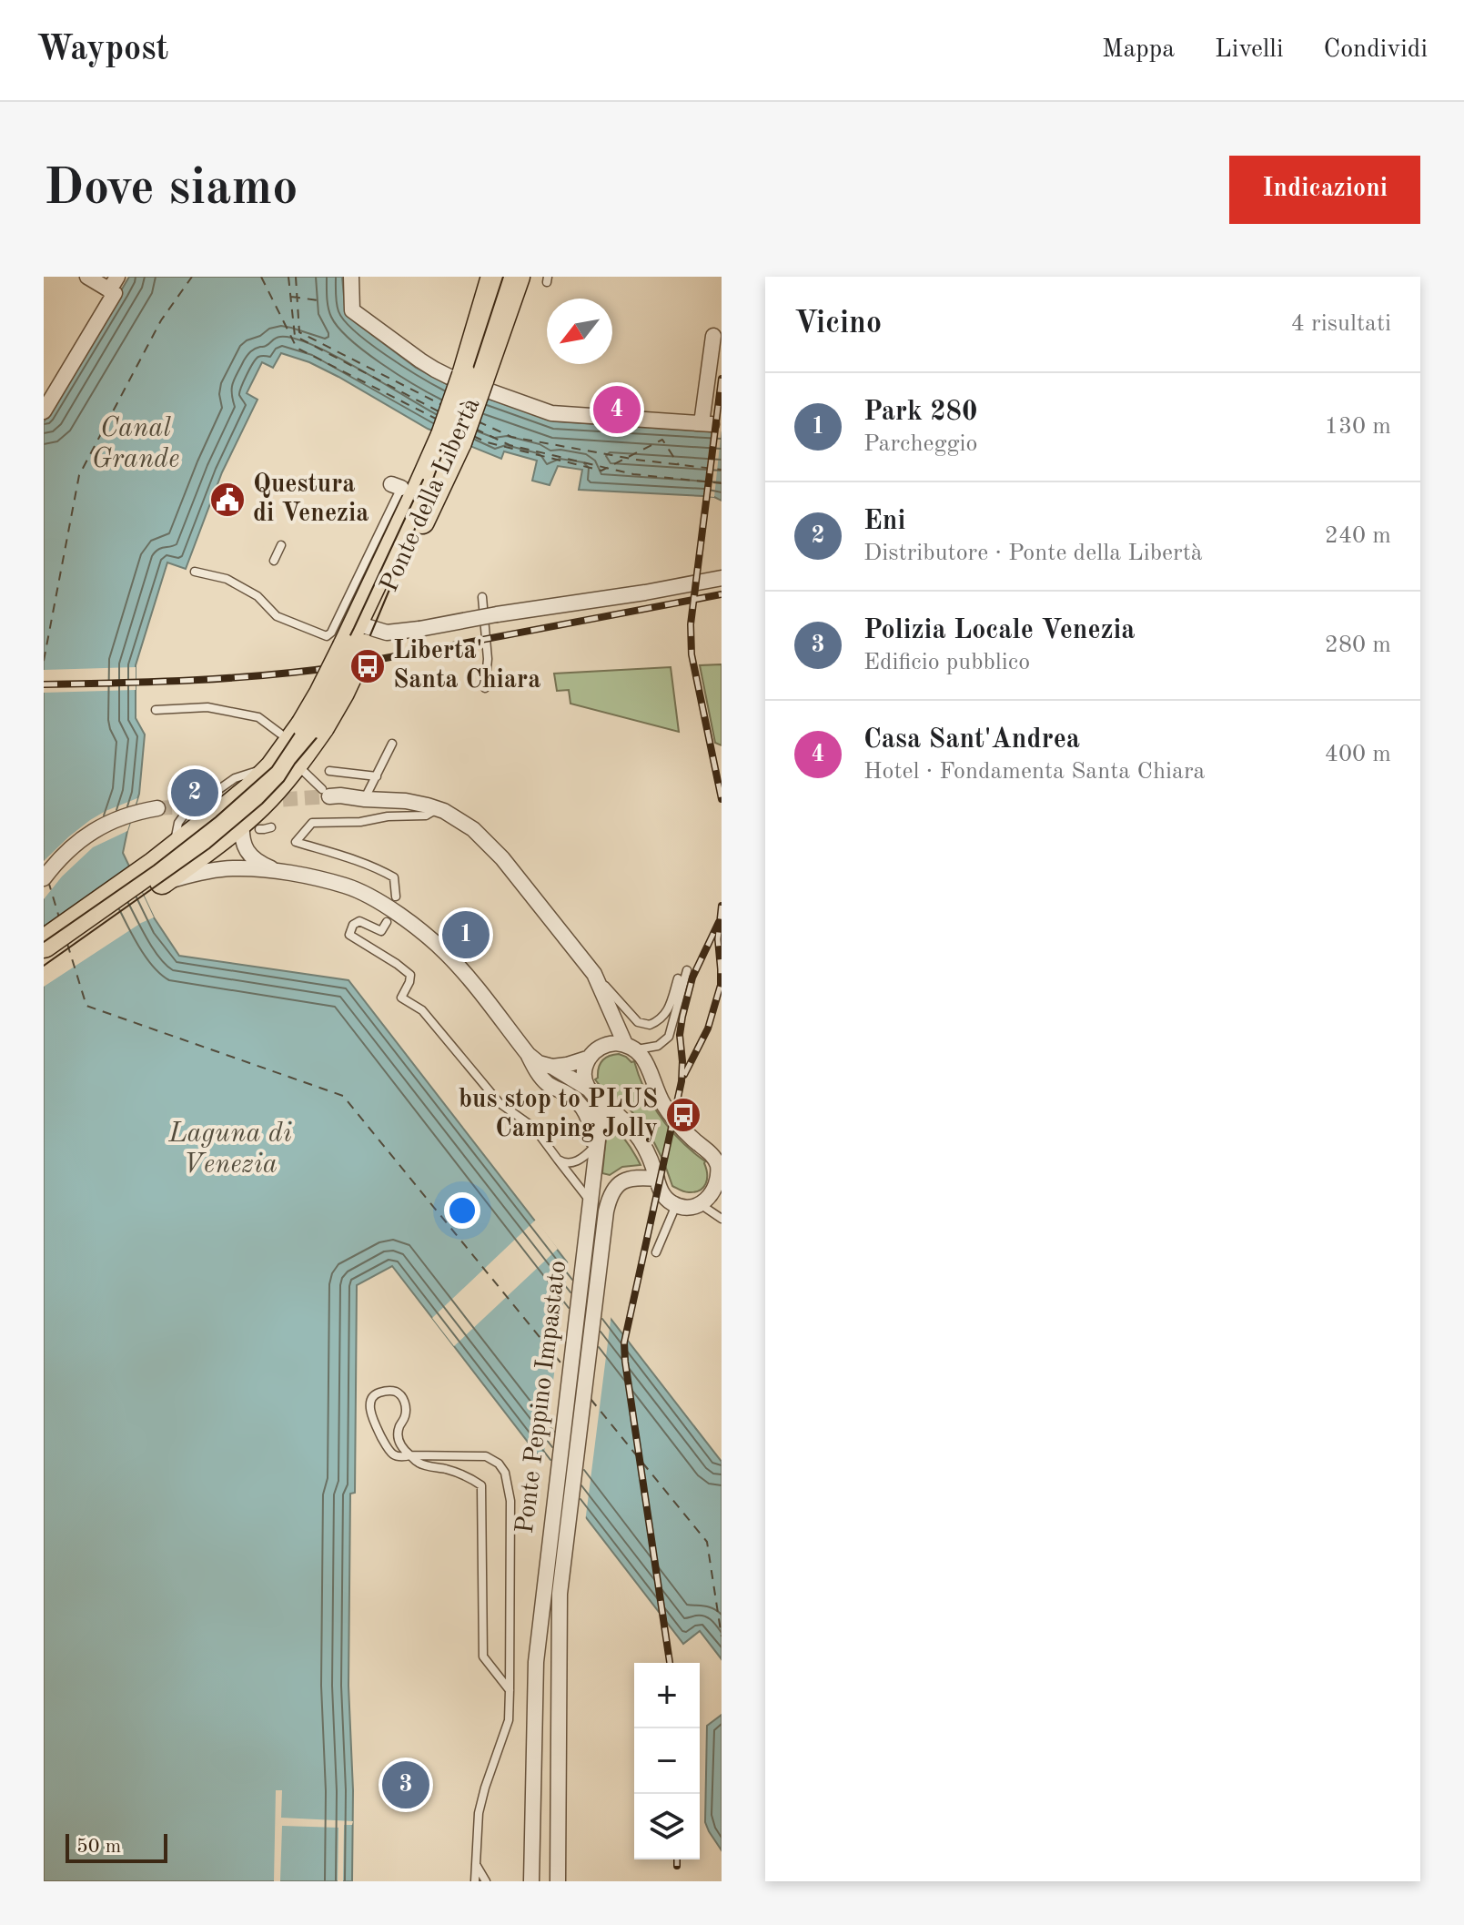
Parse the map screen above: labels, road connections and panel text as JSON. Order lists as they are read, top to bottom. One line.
{"streets":{"highway":["Ponte della Libertà"],"street":["Ponte Peppino Impastato"]},"water":["Canal Grande","Laguna di Venezia"],"places":{"public building":["Questura di Venezia"],"bus stop":["Liberta' Santa Chiara","bus stop to PLUS Camping Jolly"]},"scale_bar":"50 m","north":"bottom left","page":{"header":"Waypost","nav":["Mappa","Livelli","Condividi"],"buttons":"Indicazioni","title":"Dove siamo","heading":["Vicino","4 risultati"],"list":[{"mark":"1","name":"Park 280","note":"Parcheggio","value":"130 m"},{"mark":"2","name":"Eni","note":"Distributore · Ponte della Libertà","value":"240 m"},{"mark":"3","name":"Polizia Locale Venezia","note":"Edificio pubblico","value":"280 m"},{"mark":"4","name":"Casa Sant'Andrea","note":"Hotel · Fondamenta Santa Chiara","value":"400 m"}],"pins":["4","2","1","3"],"map_buttons":["+","−"],"scale":"50 m"}}
